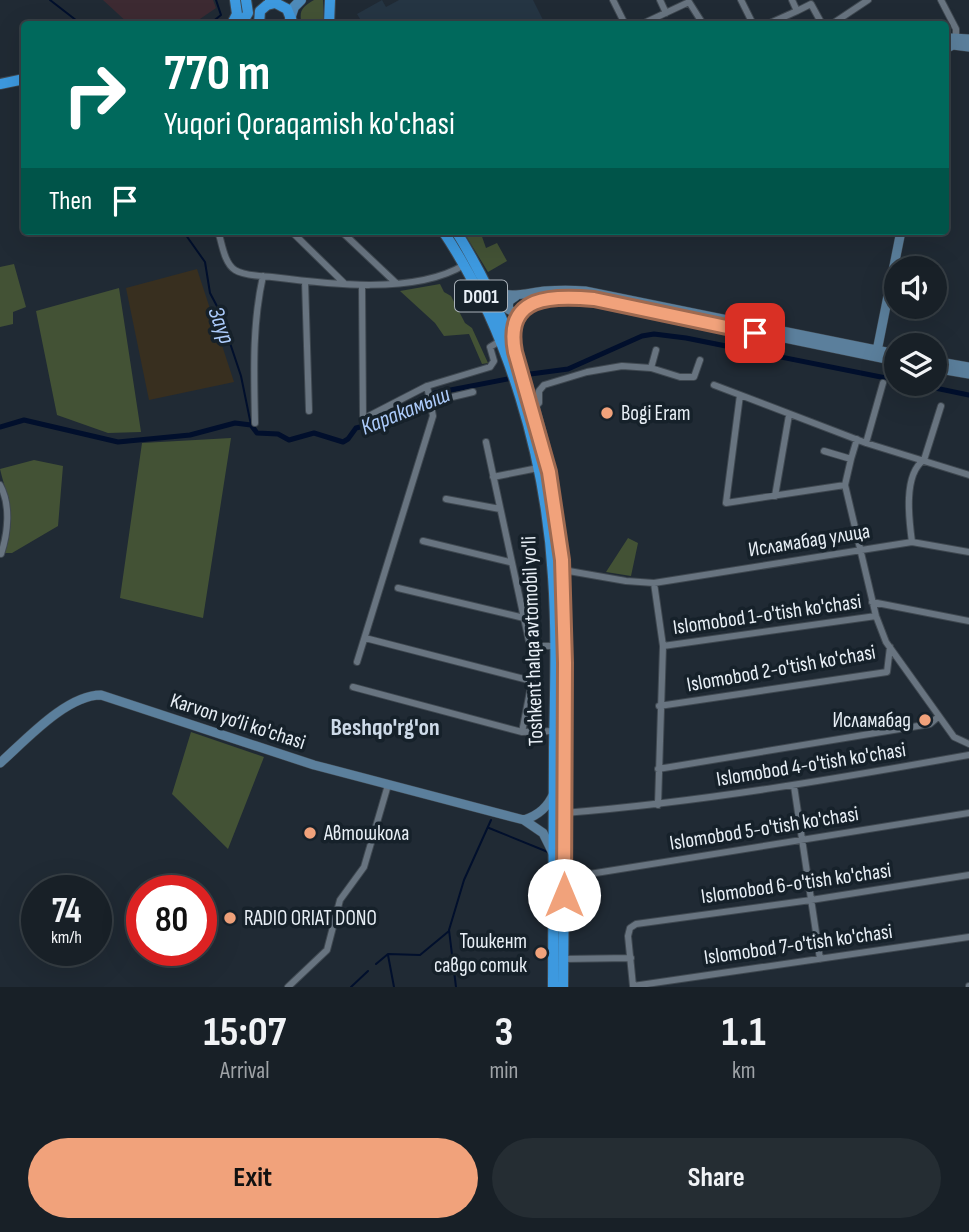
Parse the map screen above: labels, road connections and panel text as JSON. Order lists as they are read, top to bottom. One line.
{"streets":{"highway":["D001","Toshkent halqa avtomobil yo'li"],"main road":["Karvon yo‘li ko'chasi"],"street":["Исламабад улица","Islomobod 1-o'tish ko'chasi","Islomobod 2-o'tish ko'chasi","Islomobod 4-o'tish ko'chasi","Islomobod 5-o'tish ko'chasi","Islomobod 6-o'tish ko'chasi","Islomobod 7-o'tish ko'chasi"]},"crossings":[["Исламабад улица","Toshkent halqa avtomobil yo'li"],["Toshkent halqa avtomobil yo'li","Islomobod 4-o'tish ko'chasi"],["Toshkent halqa avtomobil yo'li","Islomobod 5-o'tish ko'chasi"]],"districts":["Beshqo'rg'on"],"water":["Заур","Каракамыш"],"places":["Bogi Eram","Исламабад","Автошкола","RADIO ORIAT DONO","Тошкент савдо сотик"],"page":{"turn":["770 m","Yuqori Qoraqamish ko'chasi"],"then":"Then","speed":"74 km/h","limit":"80","eta":["15:07","Arrival","3","min","1.1","km"],"buttons":["Exit","Share"]}}
